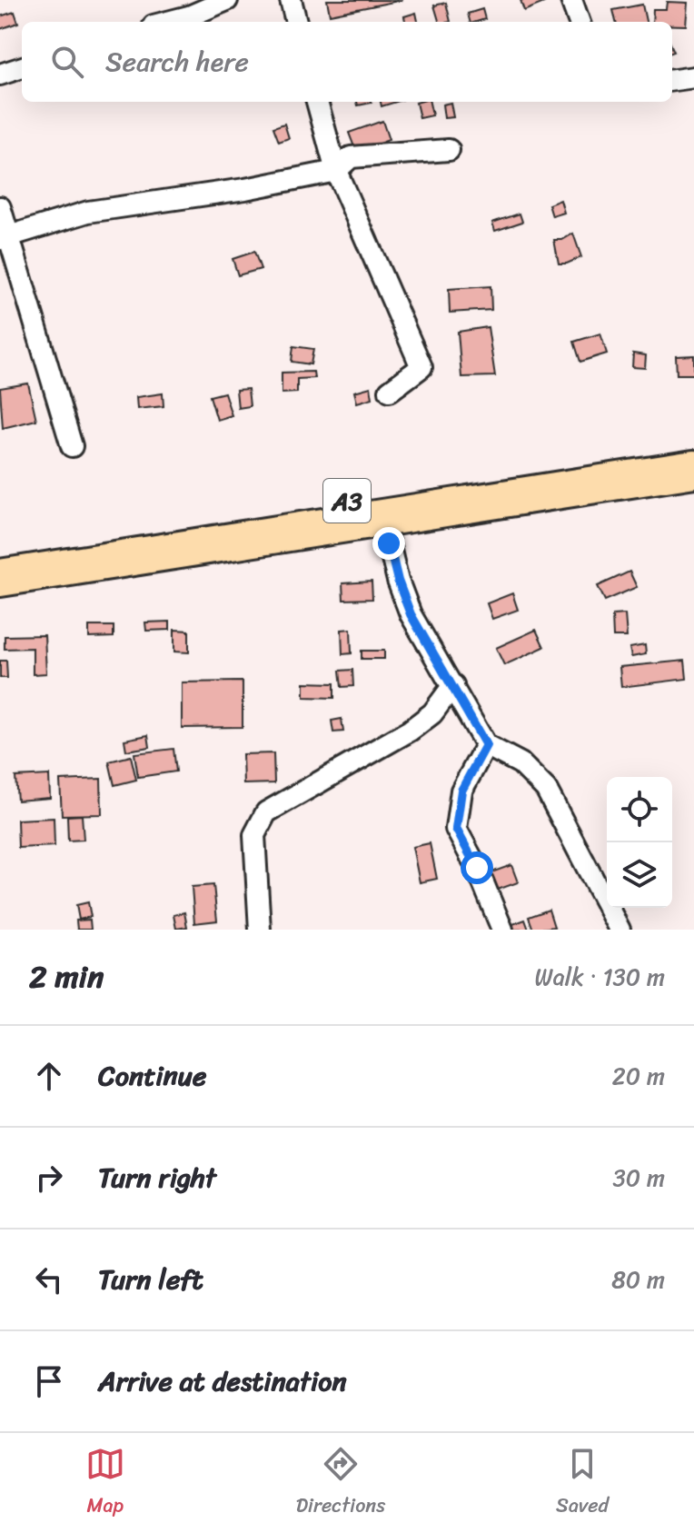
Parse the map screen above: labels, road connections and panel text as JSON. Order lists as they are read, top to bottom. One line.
{"streets":{"highway":["A3"]},"page":{"search":"Search here","heading":["2 min","Walk · 130 m"],"list":[["Continue","20 m"],["Turn right","30 m"],["Turn left","80 m"],"Arrive at destination"],"nav":["Map","Directions","Saved"]}}
